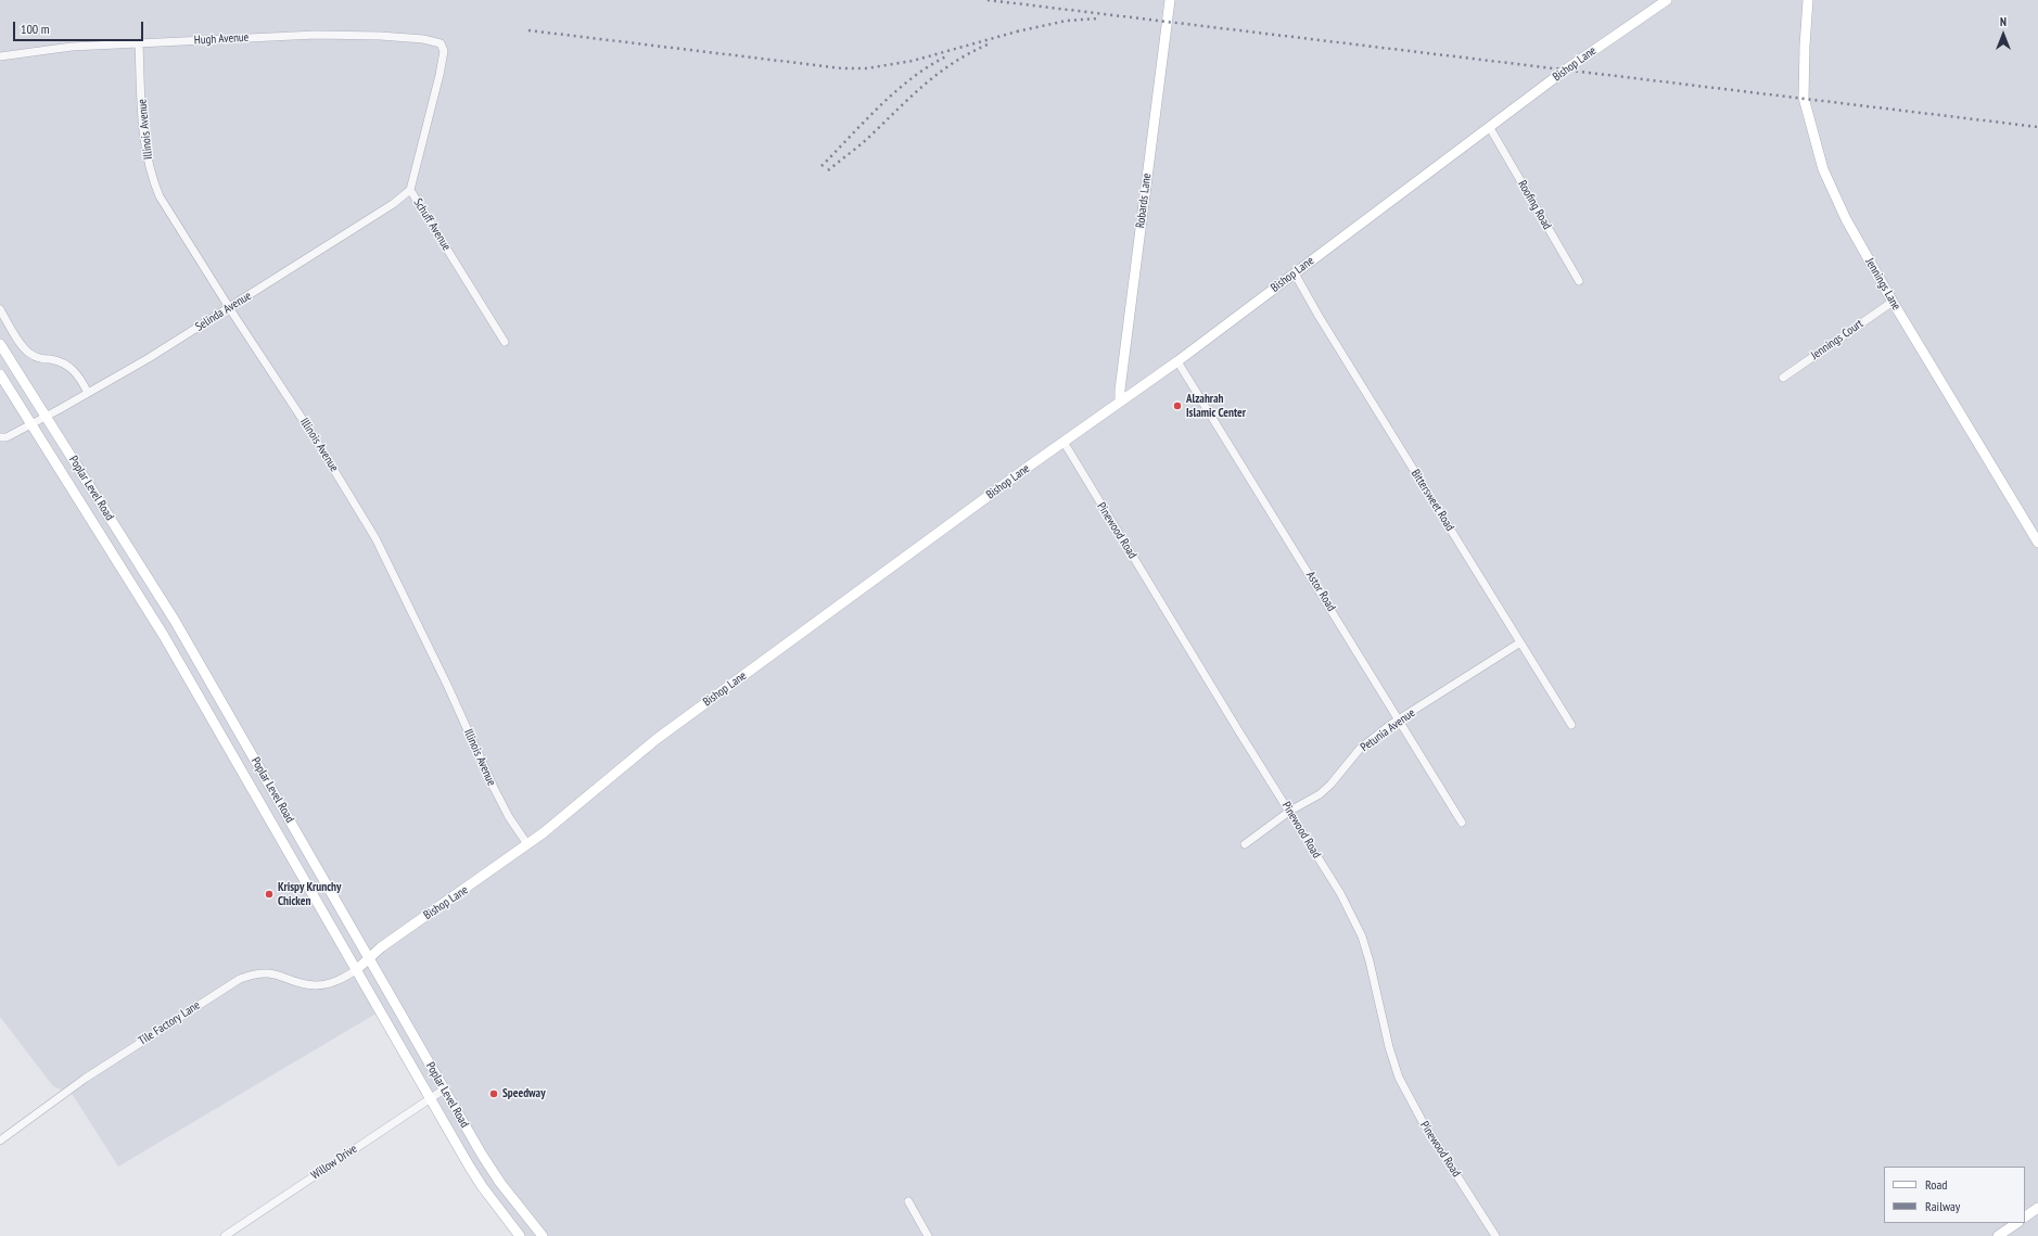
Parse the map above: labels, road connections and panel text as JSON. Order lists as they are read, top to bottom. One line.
{"streets":{"street":["Hugh Avenue","Bishop Lane","Illinois Avenue","Robards Lane","Roofing Road","Schuff Avenue","Jennings Lane","Selinda Avenue","Jennings Court","Poplar Level Road","Bittersweet Road","Pinewood Road","Astor Road","Petunia Avenue","Tile Factory Lane","Willow Drive"]},"crossings":[["Hugh Avenue","Illinois Avenue"],["Hugh Avenue","Schuff Avenue"],["Bishop Lane","Illinois Avenue"],["Bishop Lane","Robards Lane"],["Bishop Lane","Roofing Road"],["Bishop Lane","Poplar Level Road"],["Bishop Lane","Bittersweet Road"],["Bishop Lane","Pinewood Road"],["Bishop Lane","Astor Road"],["Bishop Lane","Tile Factory Lane"],["Illinois Avenue","Selinda Avenue"],["Schuff Avenue","Selinda Avenue"],["Jennings Lane","Jennings Court"],["Selinda Avenue","Poplar Level Road"],["Poplar Level Road","Tile Factory Lane"],["Poplar Level Road","Willow Drive"],["Bittersweet Road","Petunia Avenue"],["Pinewood Road","Petunia Avenue"],["Astor Road","Petunia Avenue"]],"places":["Alzahrah Islamic Center","Krispy Krunchy Chicken","Speedway"],"legend":["Road","Railway"],"scale_bar":"100 m","north":"top"}
